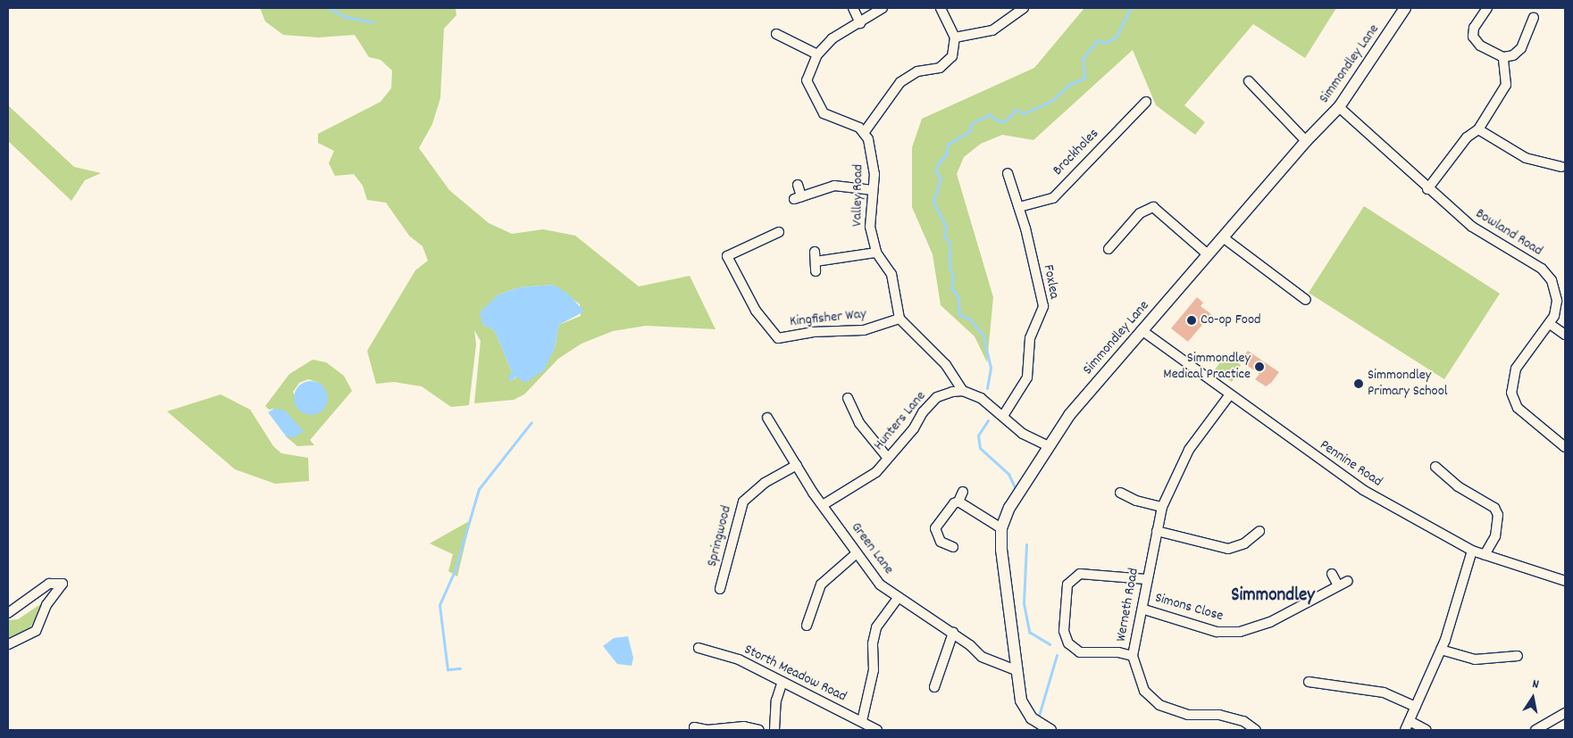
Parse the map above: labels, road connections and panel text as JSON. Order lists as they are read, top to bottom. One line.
{"streets":{"street":["Simmondley Lane","Brockholes","Valley Road","Bowland Road","Foxlea","Kingfisher Way","Hunters Lane","Pennine Road","Springwood","Green Lane","Werneth Road","Simons Close","Storth Meadow Road"]},"crossings":[["Simmondley Lane","Bowland Road"],["Simmondley Lane","Pennine Road"],["Simmondley Lane","Green Lane"],["Brockholes","Foxlea"],["Valley Road","Kingfisher Way"],["Hunters Lane","Green Lane"],["Pennine Road","Werneth Road"],["Springwood","Green Lane"],["Werneth Road","Simons Close"]],"districts":["Simmondley"],"places":["Co-op Food","Simmondley Medical Practice","Simmondley Primary School"],"north":"top"}
